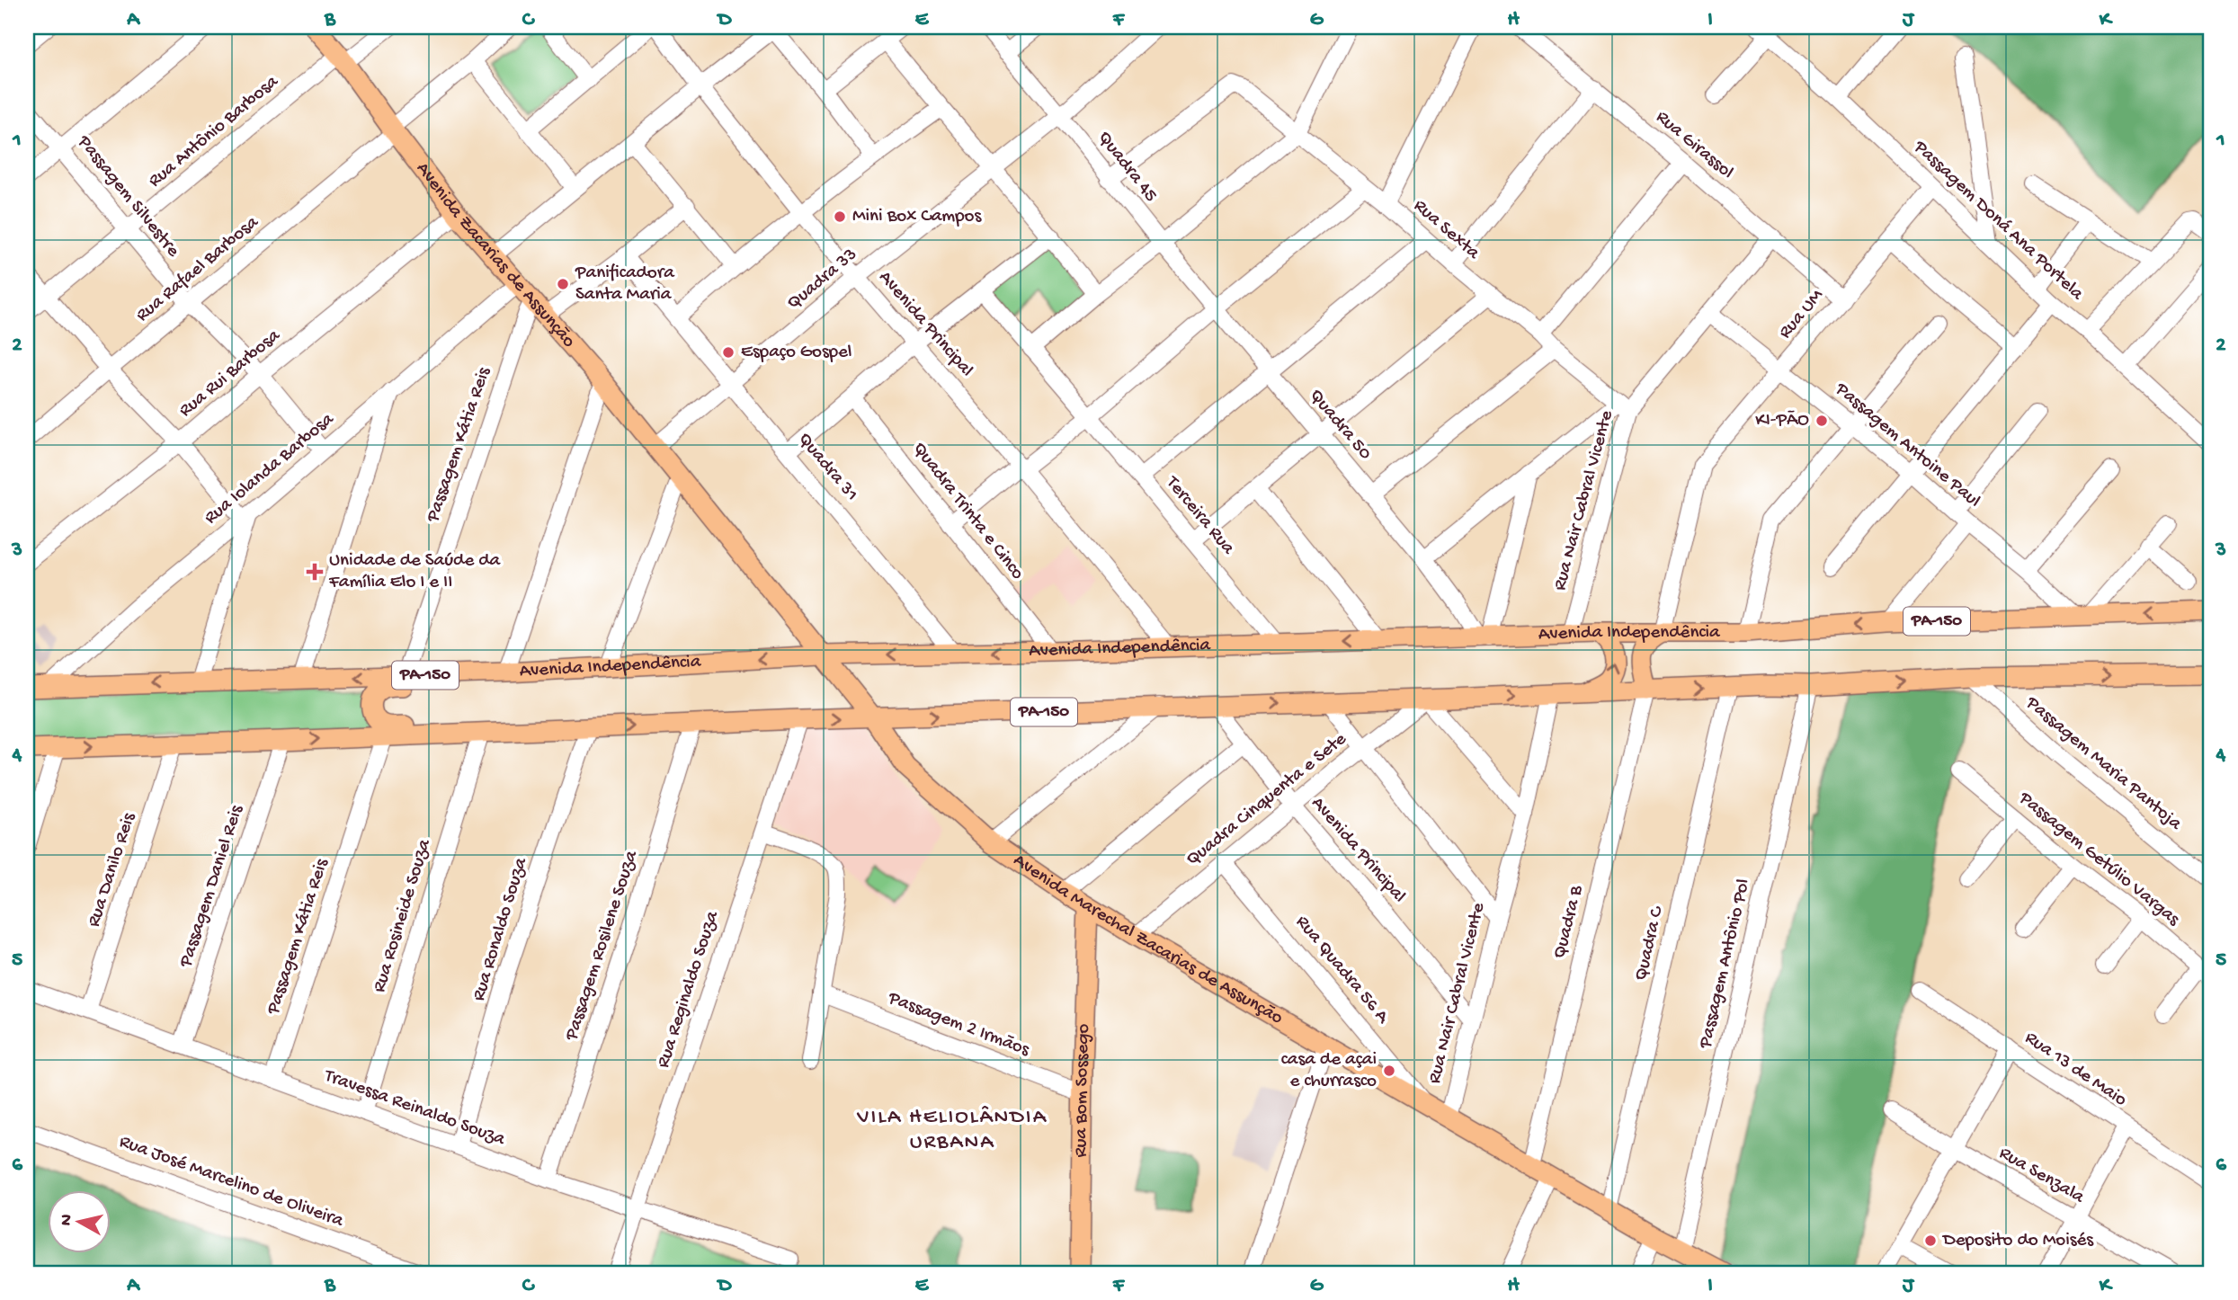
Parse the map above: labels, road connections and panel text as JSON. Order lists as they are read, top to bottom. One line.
{"streets":{"main road":["Avenida Zacarias de Assunção","PA-150","Avenida Independência","Avenida Marechal Zacarias de Assunção","Rua Bom Sossego"],"street":["Rua Antônio Barbosa","Rua Girassol","Quadra 45","Passagem Silvestre","Passagem Doná Ana Portela","Rua Sexta","Rua Rafael Barbosa","Quadra 33","Rua UM","Avenida Principal","Rua Rui Barbosa","Quadra 50","Passagem Kátia Reis","Passagem Antoine Paul","Quadra 31","Rua Iolanda Barbosa","Rua Nair Cabral Vicente","Quadra Trinta e Cinco","Terceira Rua","Passagem Maria Pantoja","Quadra Cinquenta e Sete","Passagem Getúlio Vargas","Rua Danilo Reis","Passagem Daniel Reis","Rua Rosineide Souza","Quadra B","Rua Ronaldo Souza","Quadra C","Passagem Rosilene Souza","Passagem Antônio Pol","Rua Quadra 56 A","Rua Reginaldo Souza","Passagem 2 Irmãos","Rua 13 de Maio","Travessa Reinaldo Souza","Rua Senzala","Rua José Marcelino de Oliveira"]},"crossings":[["Rua Antônio Barbosa","Passagem Silvestre"],["Rua Antônio Barbosa","Avenida Zacarias de Assunção"],["Rua Girassol","Rua UM"],["Rua Girassol","Rua Nair Cabral Vicente"],["Quadra 45","Rua Sexta"],["Quadra 45","Quadra 33"],["Quadra 45","Quadra 50"],["Passagem Silvestre","Rua Rafael Barbosa"],["Passagem Silvestre","Rua Rui Barbosa"],["Passagem Silvestre","Rua Iolanda Barbosa"],["Passagem Doná Ana Portela","Rua UM"],["Rua Sexta","Rua Nair Cabral Vicente"],["Avenida Zacarias de Assunção","Rua Rafael Barbosa"],["Avenida Zacarias de Assunção","Rua Rui Barbosa"],["Avenida Zacarias de Assunção","Passagem Kátia Reis"],["Avenida Zacarias de Assunção","Rua Iolanda Barbosa"],["Avenida Zacarias de Assunção","Avenida Marechal Zacarias de Assunção"],["Quadra 33","Avenida Principal"],["Quadra 33","Quadra 31"],["Rua UM","Passagem Antoine Paul"],["Rua UM","Avenida Independência"],["Avenida Principal","Rua Nair Cabral Vicente"],["Avenida Principal","PA-150"],["Avenida Principal","Avenida Independência"],["Avenida Principal","Quadra Cinquenta e Sete"],["Quadra 50","Avenida Independência"],["Passagem Kátia Reis","PA-150"],["Passagem Kátia Reis","Avenida Independência"],["Passagem Kátia Reis","Travessa Reinaldo Souza"],["Passagem Antoine Paul","Rua Nair Cabral Vicente"],["Passagem Antoine Paul","Avenida Independência"],["Quadra 31","Avenida Independência"],["Rua Iolanda Barbosa","Avenida Independência"],["Rua Nair Cabral Vicente","PA-150"],["Rua Nair Cabral Vicente","Avenida Independência"],["Rua Nair Cabral Vicente","Avenida Marechal Zacarias de Assunção"],["Quadra Trinta e Cinco","Avenida Independência"],["Terceira Rua","Avenida Independência"],["PA-150","Passagem Maria Pantoja"],["PA-150","Quadra Cinquenta e Sete"],["PA-150","Rua Danilo Reis"],["PA-150","Passagem Daniel Reis"],["PA-150","Rua Rosineide Souza"],["PA-150","Quadra B"],["PA-150","Rua Ronaldo Souza"],["PA-150","Avenida Marechal Zacarias de Assunção"],["PA-150","Quadra C"],["PA-150","Passagem Rosilene Souza"],["PA-150","Passagem Antônio Pol"],["PA-150","Rua Reginaldo Souza"],["Avenida Independência","Avenida Marechal Zacarias de Assunção"],["Quadra Cinquenta e Sete","Avenida Marechal Zacarias de Assunção"],["Quadra Cinquenta e Sete","Rua Quadra 56 A"],["Rua Danilo Reis","Travessa Reinaldo Souza"],["Passagem Daniel Reis","Travessa Reinaldo Souza"],["Rua Rosineide Souza","Travessa Reinaldo Souza"],["Quadra B","Avenida Marechal Zacarias de Assunção"],["Rua Ronaldo Souza","Travessa Reinaldo Souza"],["Avenida Marechal Zacarias de Assunção","Quadra C"],["Avenida Marechal Zacarias de Assunção","Passagem Antônio Pol"],["Avenida Marechal Zacarias de Assunção","Rua Quadra 56 A"],["Avenida Marechal Zacarias de Assunção","Rua Bom Sossego"],["Passagem Rosilene Souza","Travessa Reinaldo Souza"],["Rua Reginaldo Souza","Travessa Reinaldo Souza"],["Passagem 2 Irmãos","Rua Bom Sossego"]],"districts":["VILA HELIOLÂNDIA URBANA"],"places":{"other":["Mini Box Campos","Panificadora Santa Maria","Espaço Gospel","KI-PÃO","casa de açai e churrasco","Deposito do Moisés"],"health":["Unidade de Saúde da Família Elo I e II"]},"north":"left","grid":{"columns":["A","B","C","D","E","F","G","H","I","J","K"],"rows":["1","2","3","4","5","6"]}}
